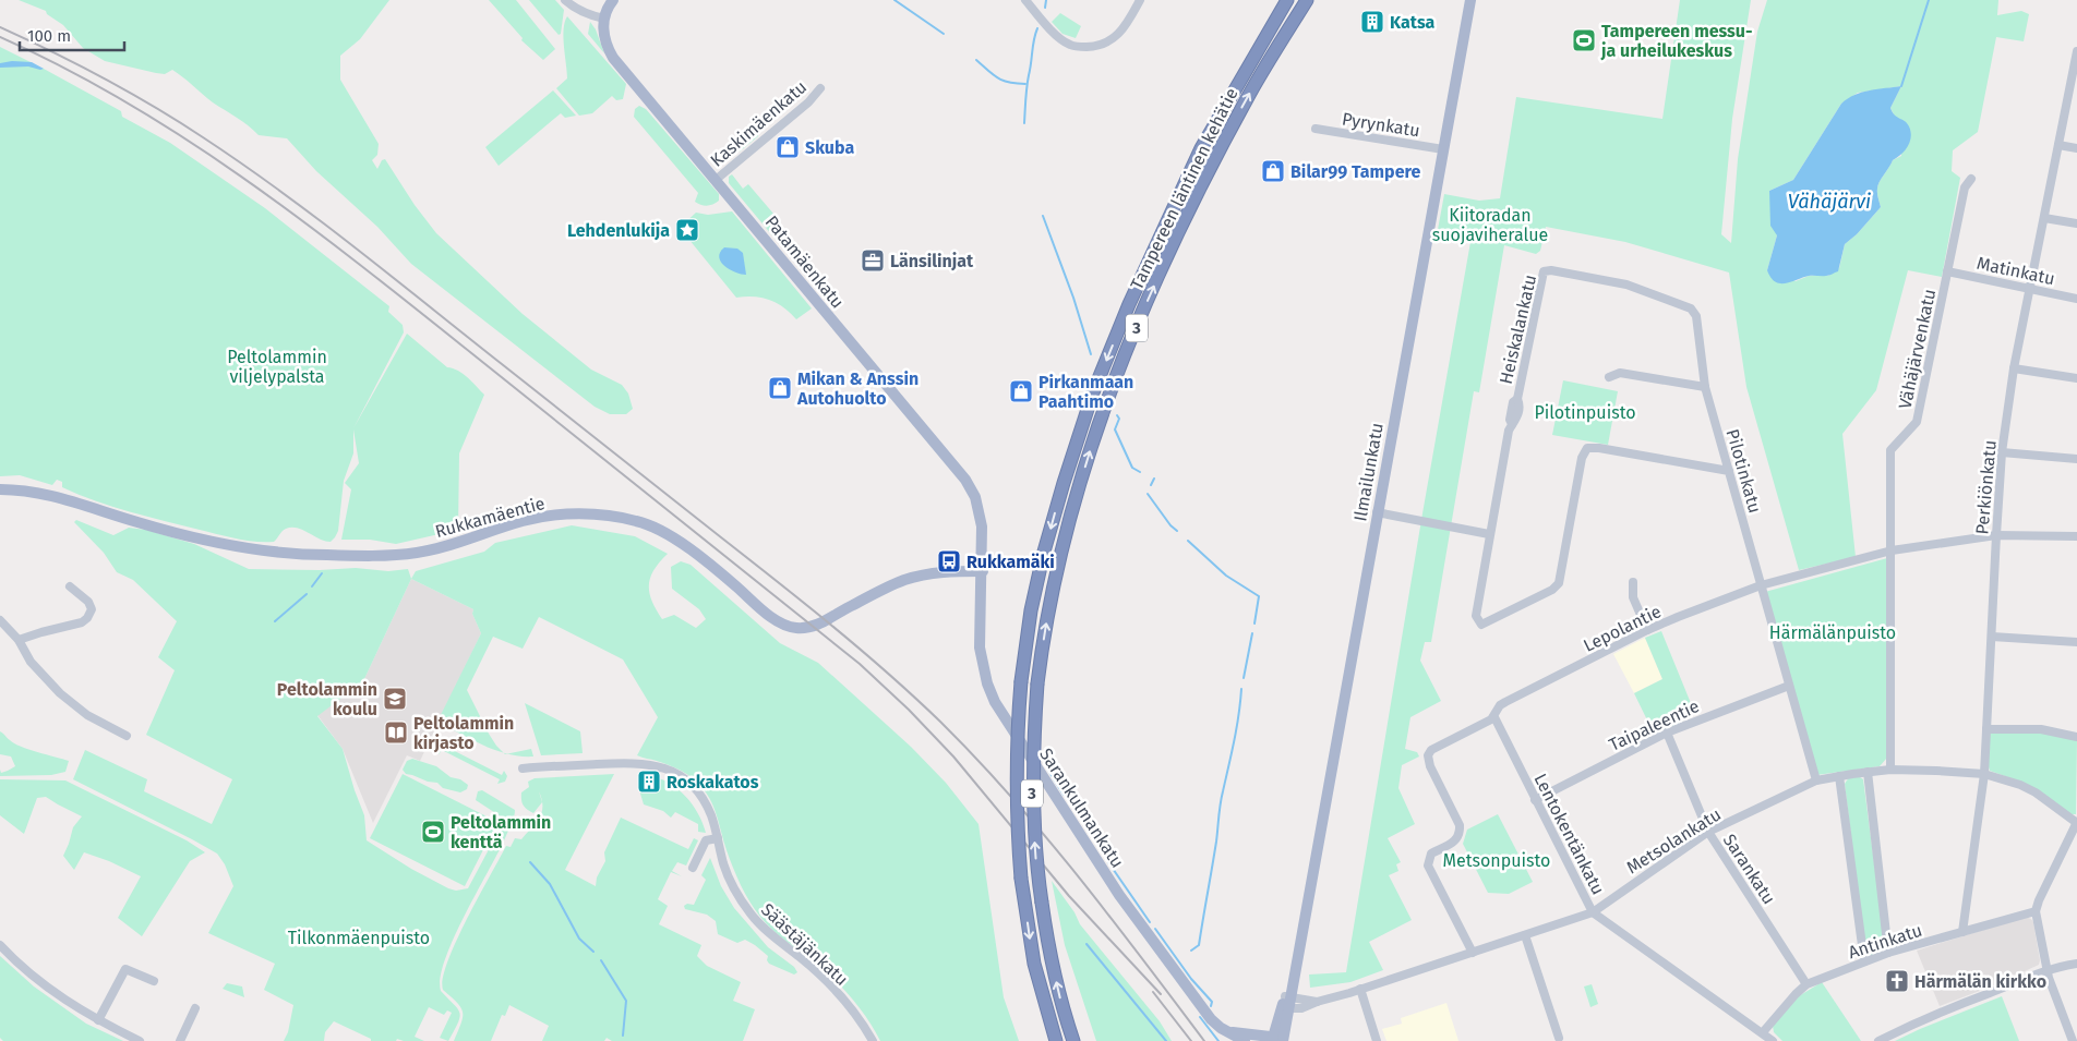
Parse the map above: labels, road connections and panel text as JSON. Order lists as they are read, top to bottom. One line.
{"streets":{"highway":["Tampereen läntinen kehätie","3"],"main road":["Patamäenkatu","Ilmailunkatu","Rukkamäentie","Sarankulmankatu"],"street":["Kaskimäenkatu","Pyrynkatu","Matinkatu","Heiskalankatu","Vähäjärvenkatu","Pilotinkatu","Perkiönkatu","Lepolantie","Taipaleentie","Lentokentänkatu","Metsolankatu","Sarankatu","Antinkatu","Säästäjänkatu"]},"crossings":[["Kaskimäenkatu","Patamäenkatu"],["Pyrynkatu","Ilmailunkatu"],["Tampereen läntinen kehätie","3"],["Patamäenkatu","Rukkamäentie"],["Patamäenkatu","Sarankulmankatu"],["Matinkatu","Vähäjärvenkatu"],["Matinkatu","Perkiönkatu"],["Heiskalankatu","Pilotinkatu"],["Vähäjärvenkatu","Lepolantie"],["Pilotinkatu","Lepolantie"],["Pilotinkatu","Taipaleentie"],["Pilotinkatu","Metsolankatu"],["Ilmailunkatu","Sarankulmankatu"],["Ilmailunkatu","Metsolankatu"],["Perkiönkatu","Lepolantie"],["Perkiönkatu","Metsolankatu"],["Perkiönkatu","Antinkatu"],["Rukkamäentie","Sarankulmankatu"],["Lepolantie","Lentokentänkatu"],["Lepolantie","Metsolankatu"],["Taipaleentie","Lentokentänkatu"],["Taipaleentie","Sarankatu"],["Lentokentänkatu","Metsolankatu"],["Lentokentänkatu","Antinkatu"],["Metsolankatu","Sarankatu"],["Sarankatu","Antinkatu"]],"water":["Vähäjärvi"],"parks":["Kiitoradan suojaviheralue","Peltolammin viljelypalsta","Pilotinpuisto","Härmälänpuisto","Metsonpuisto","Tilkonmäenpuisto"],"places":{"building":["Katsa","Roskakatos"],"sports":["Tampereen messu- ja urheilukeskus","Peltolammin kenttä"],"shop":["Skuba","Bilar99 Tampere","Mikan & Anssin Autohuolto","Pirkanmaan Paahtimo"],"place":["Lehdenlukija"],"office":["Länsilinjat"],"bus stop":["Rukkamäki"],"school or university":["Peltolammin koulu"],"library":["Peltolammin kirjasto"],"church":["Härmälän kirkko"]},"scale_bar":"100 m"}
